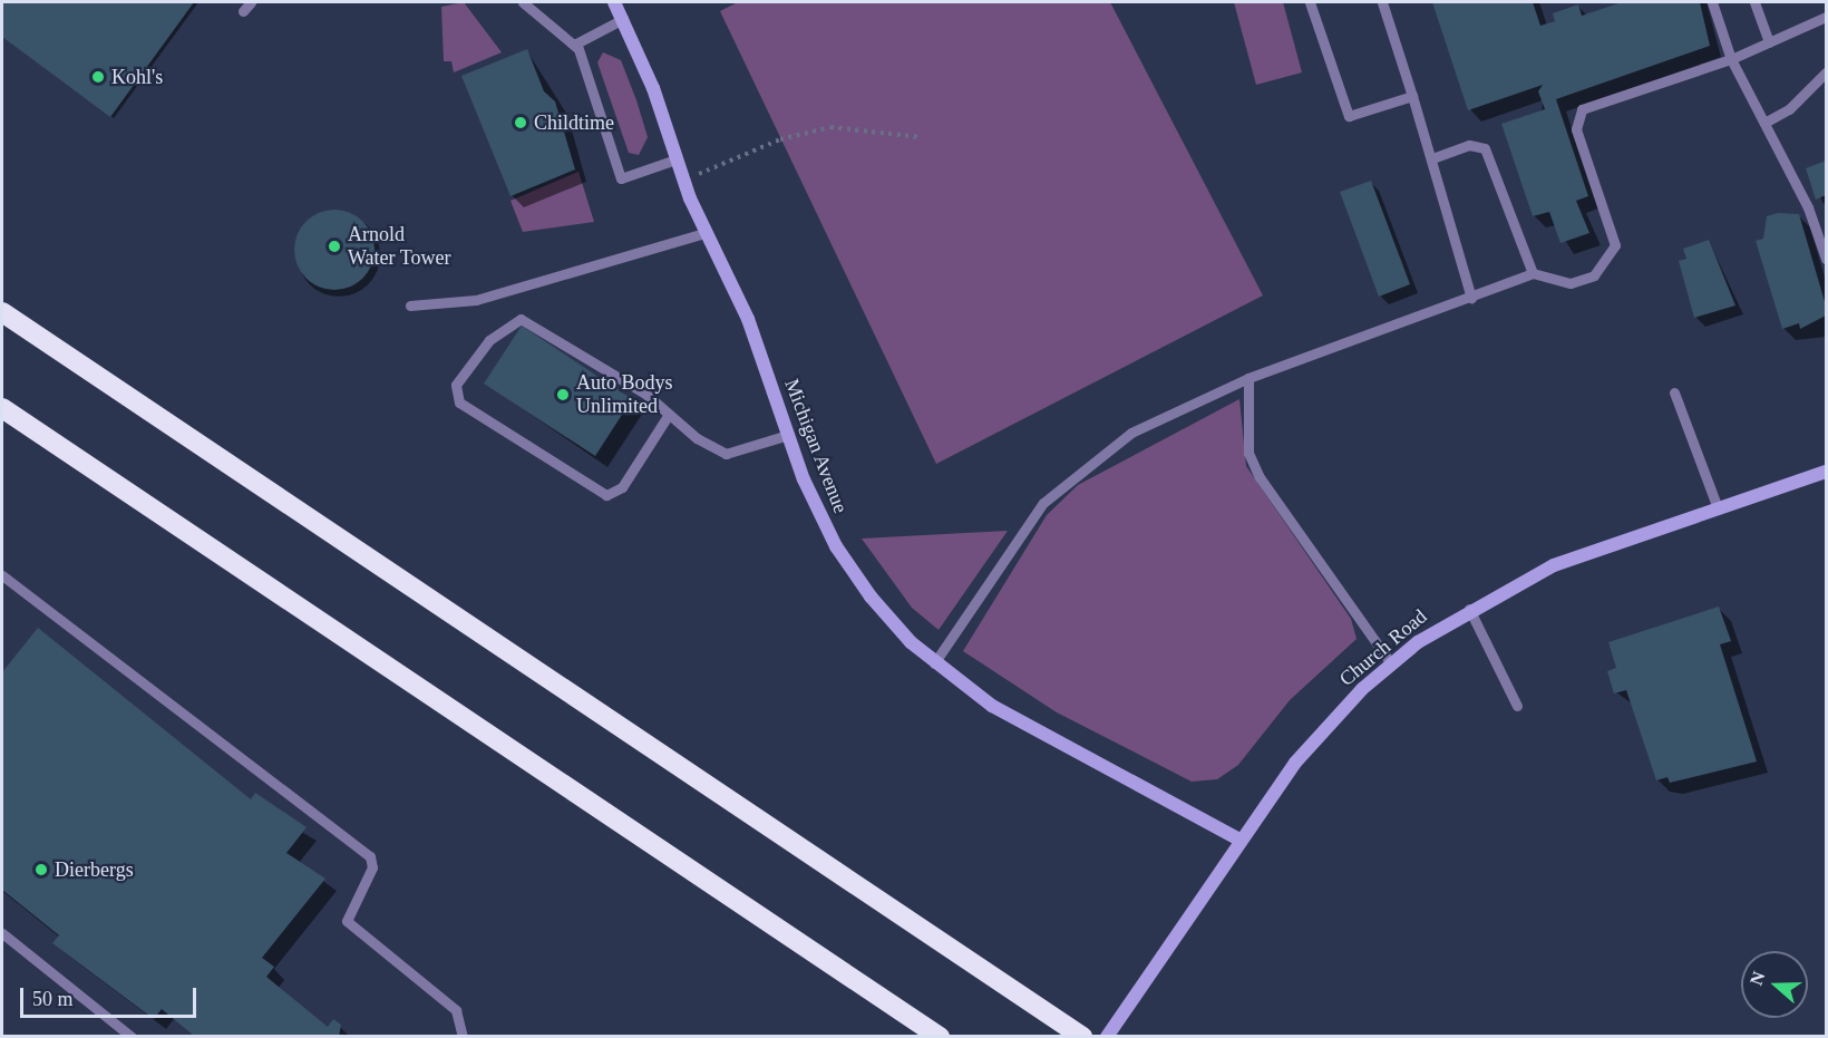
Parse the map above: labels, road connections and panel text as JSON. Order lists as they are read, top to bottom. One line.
{"streets":{"street":["Michigan Avenue","Church Road"]},"crossings":[["Michigan Avenue","Church Road"]],"places":["Kohl's","Childtime","Arnold Water Tower","Auto Bodys Unlimited","Dierbergs"],"scale_bar":"50 m","north":"left"}
